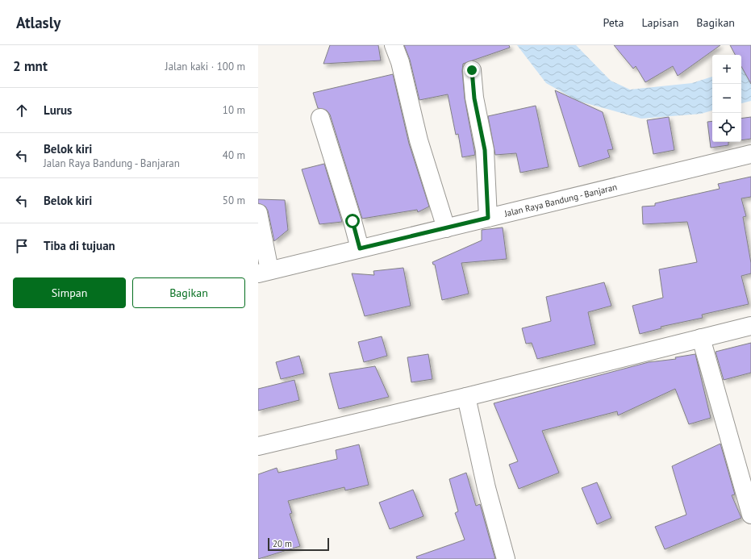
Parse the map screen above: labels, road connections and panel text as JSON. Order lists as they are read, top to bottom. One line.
{"streets":{"street":["Jalan Raya Bandung - Banjaran"]},"scale_bar":"20 m","page":{"header":"Atlasly","nav":["Peta","Lapisan","Bagikan"],"heading":["2 mnt","Jalan kaki · 100 m"],"map_buttons":["+","−"],"list":[["Lurus","10 m"],["Belok kiri","Jalan Raya Bandung - Banjaran","40 m"],["Belok kiri","50 m"],"Tiba di tujuan"],"buttons":["Simpan","Bagikan"],"scale":"20 m"}}
